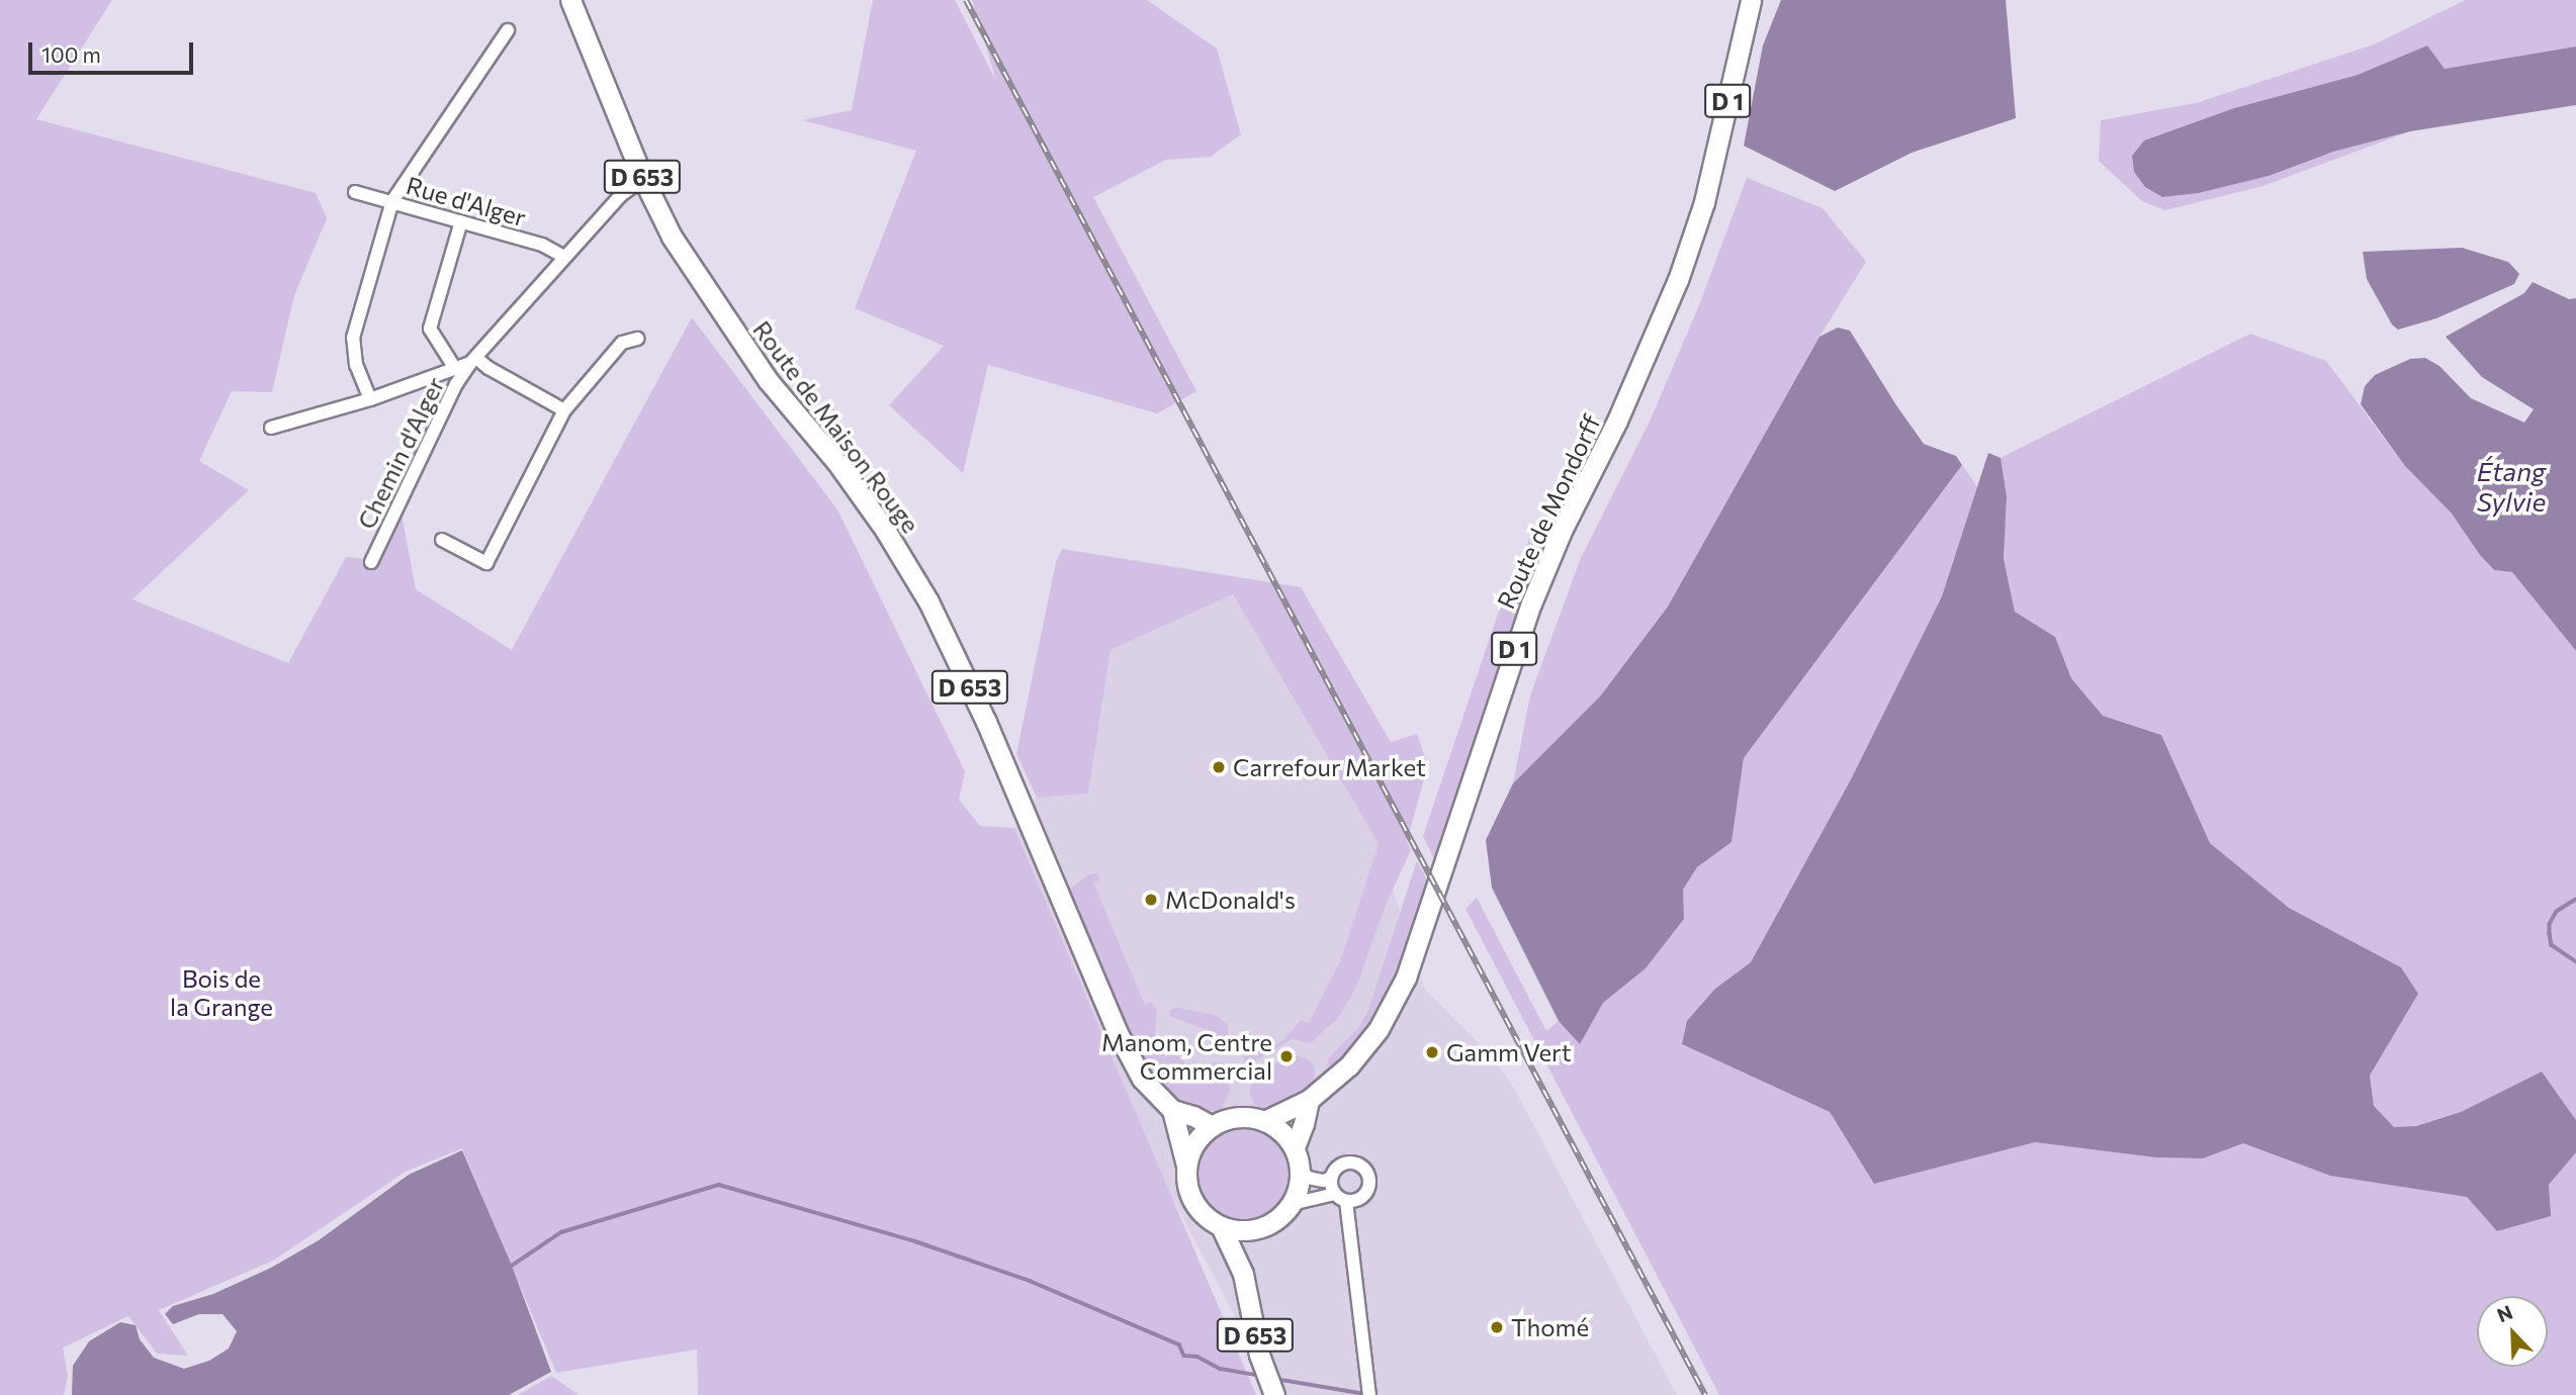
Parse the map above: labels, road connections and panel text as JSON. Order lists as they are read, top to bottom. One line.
{"streets":{"main road":["D 1","D 653","Route de Maison Rouge","Route de Mondorff"],"street":["Rue d'Alger","Chemin d'Alger"]},"crossings":[["D 1","Route de Mondorff"]],"water":["Étang Sylvie"],"parks":["Bois de la Grange"],"places":["Carrefour Market","McDonald's","Gamm Vert","Manom, Centre Commercial","Thomé"],"scale_bar":"100 m","north":"top left"}
